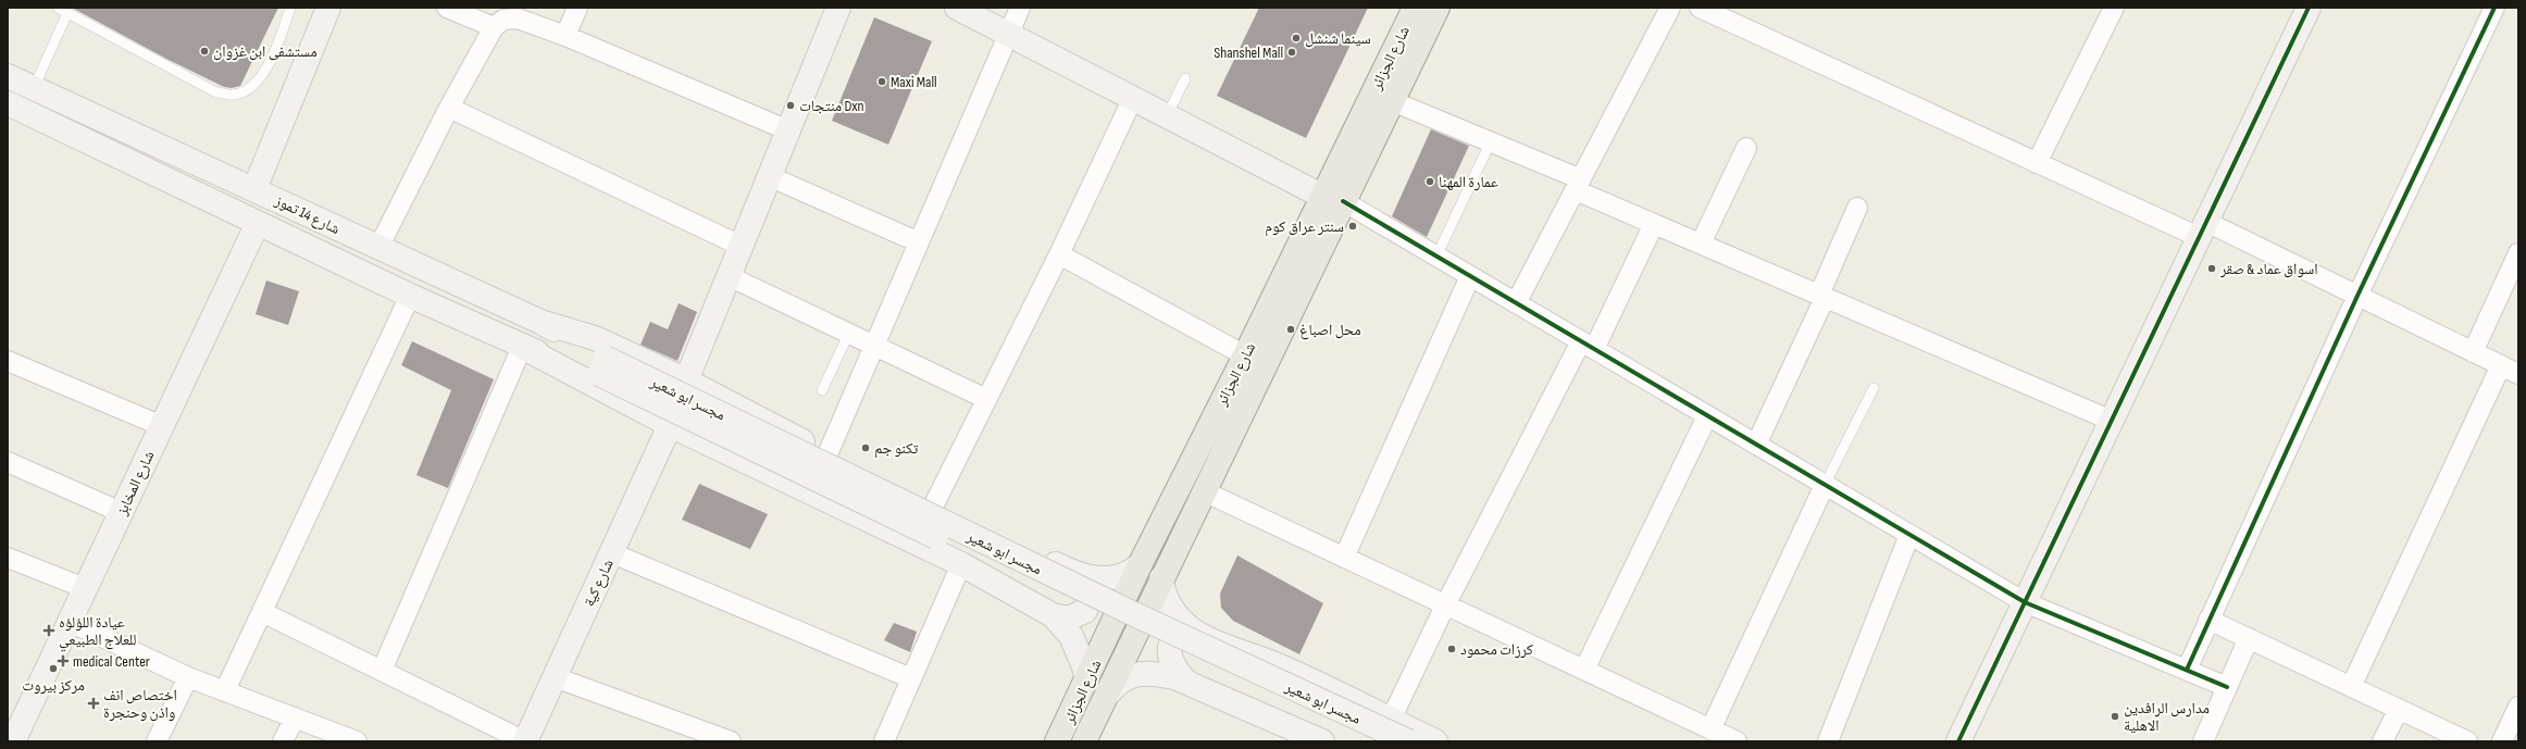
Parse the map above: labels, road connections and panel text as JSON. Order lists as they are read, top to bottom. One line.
{"streets":{"main road":["شارع الجزائر","شارع 14 تموز","مجسر ابو شعير","شارع المخابز","شارع كية"]},"crossings":[["شارع 14 تموز","مجسر ابو شعير"],["شارع 14 تموز","شارع المخابز"]],"places":{"other":["سينما شنشل","مستشفى ابن غزوان","Shanshel Mall","Maxi Mall","منتجات Dxn","عمارة المهنا","سنتر عراق كوم","اسواق عماد & صقر","محل اصباغ","تكنو جم","كرزات محمود","مركز بيروت","مدارس الرافدين اﻻهلية"],"health":["عيادة اللؤلؤه للعلاج الطبيعي","medical Center","اختصاص انف واذن وحنجرة"]}}
